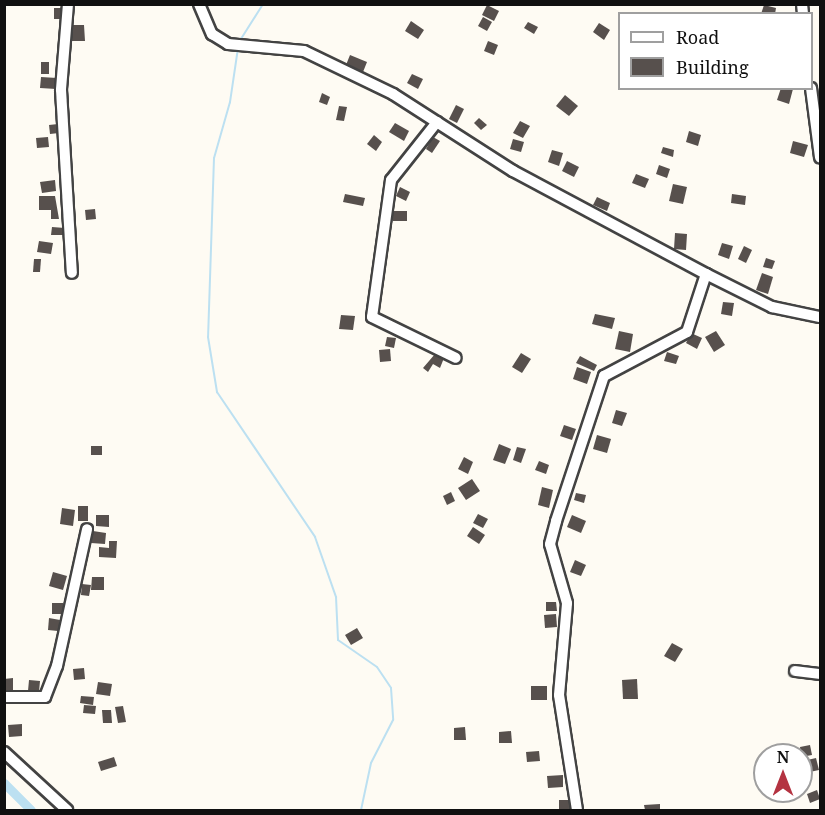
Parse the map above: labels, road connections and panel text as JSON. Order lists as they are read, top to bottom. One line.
{"legend":["Road","Building"],"north":"top"}
